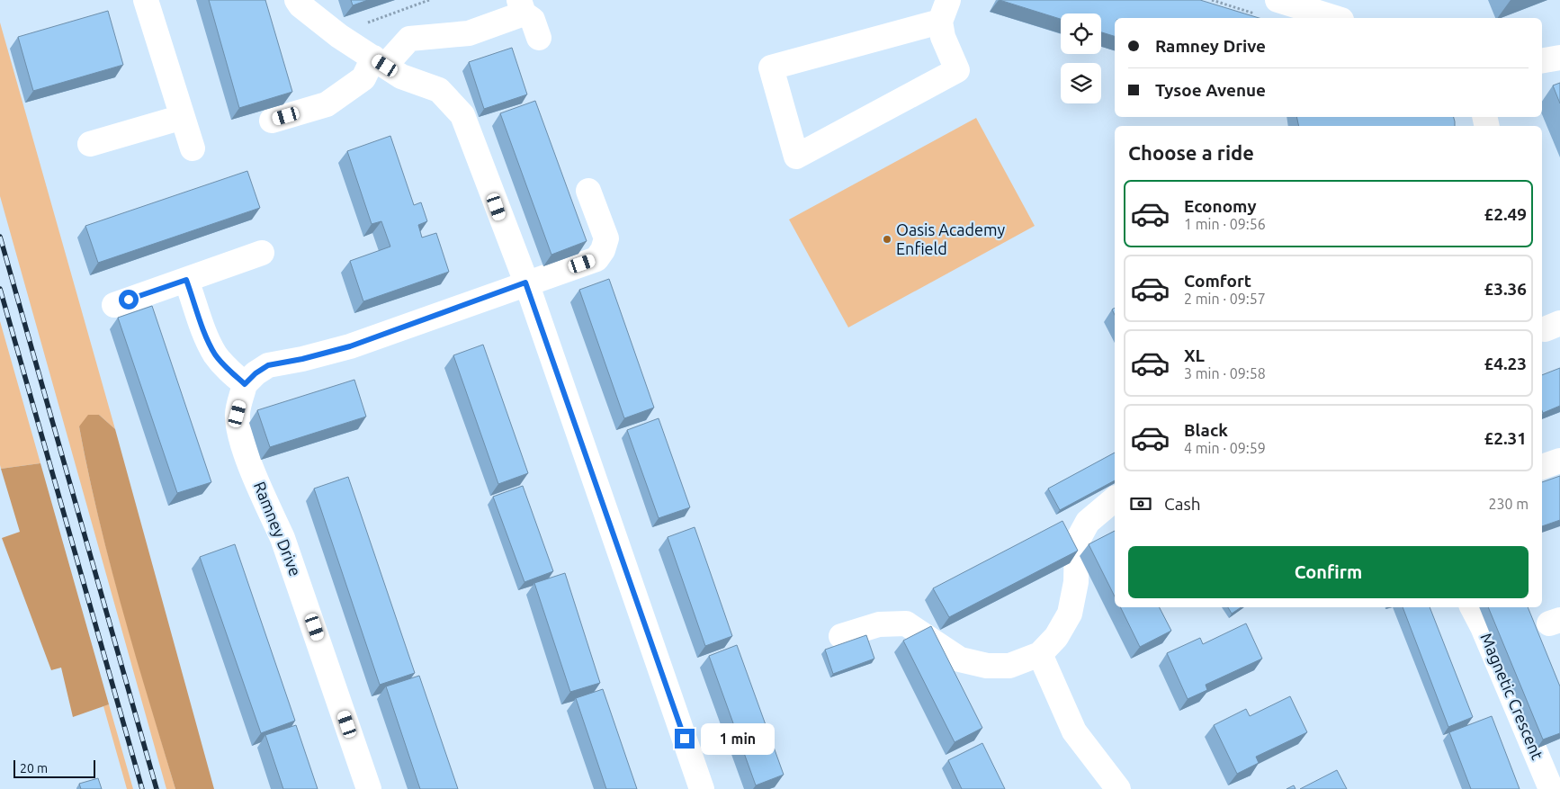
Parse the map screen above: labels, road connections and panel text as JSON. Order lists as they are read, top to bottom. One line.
{"streets":{"street":["Ramney Drive","Magnetic Crescent"]},"places":["Oasis Academy Enfield"],"scale_bar":"20 m","page":{"banner":["Ramney Drive","Tysoe Avenue"],"heading":"Choose a ride","list":[{"name":"Economy","note":"1 min · 09:56","value":"£2.49"},{"name":"Comfort","note":"2 min · 09:57","value":"£3.36"},{"name":"XL","note":"3 min · 09:58","value":"£4.23"},{"name":"Black","note":"4 min · 09:59","value":"£2.31"}],"pay":["Cash","230 m"],"buttons":"Confirm","bubble":"1 min","scale":"20 m"}}
